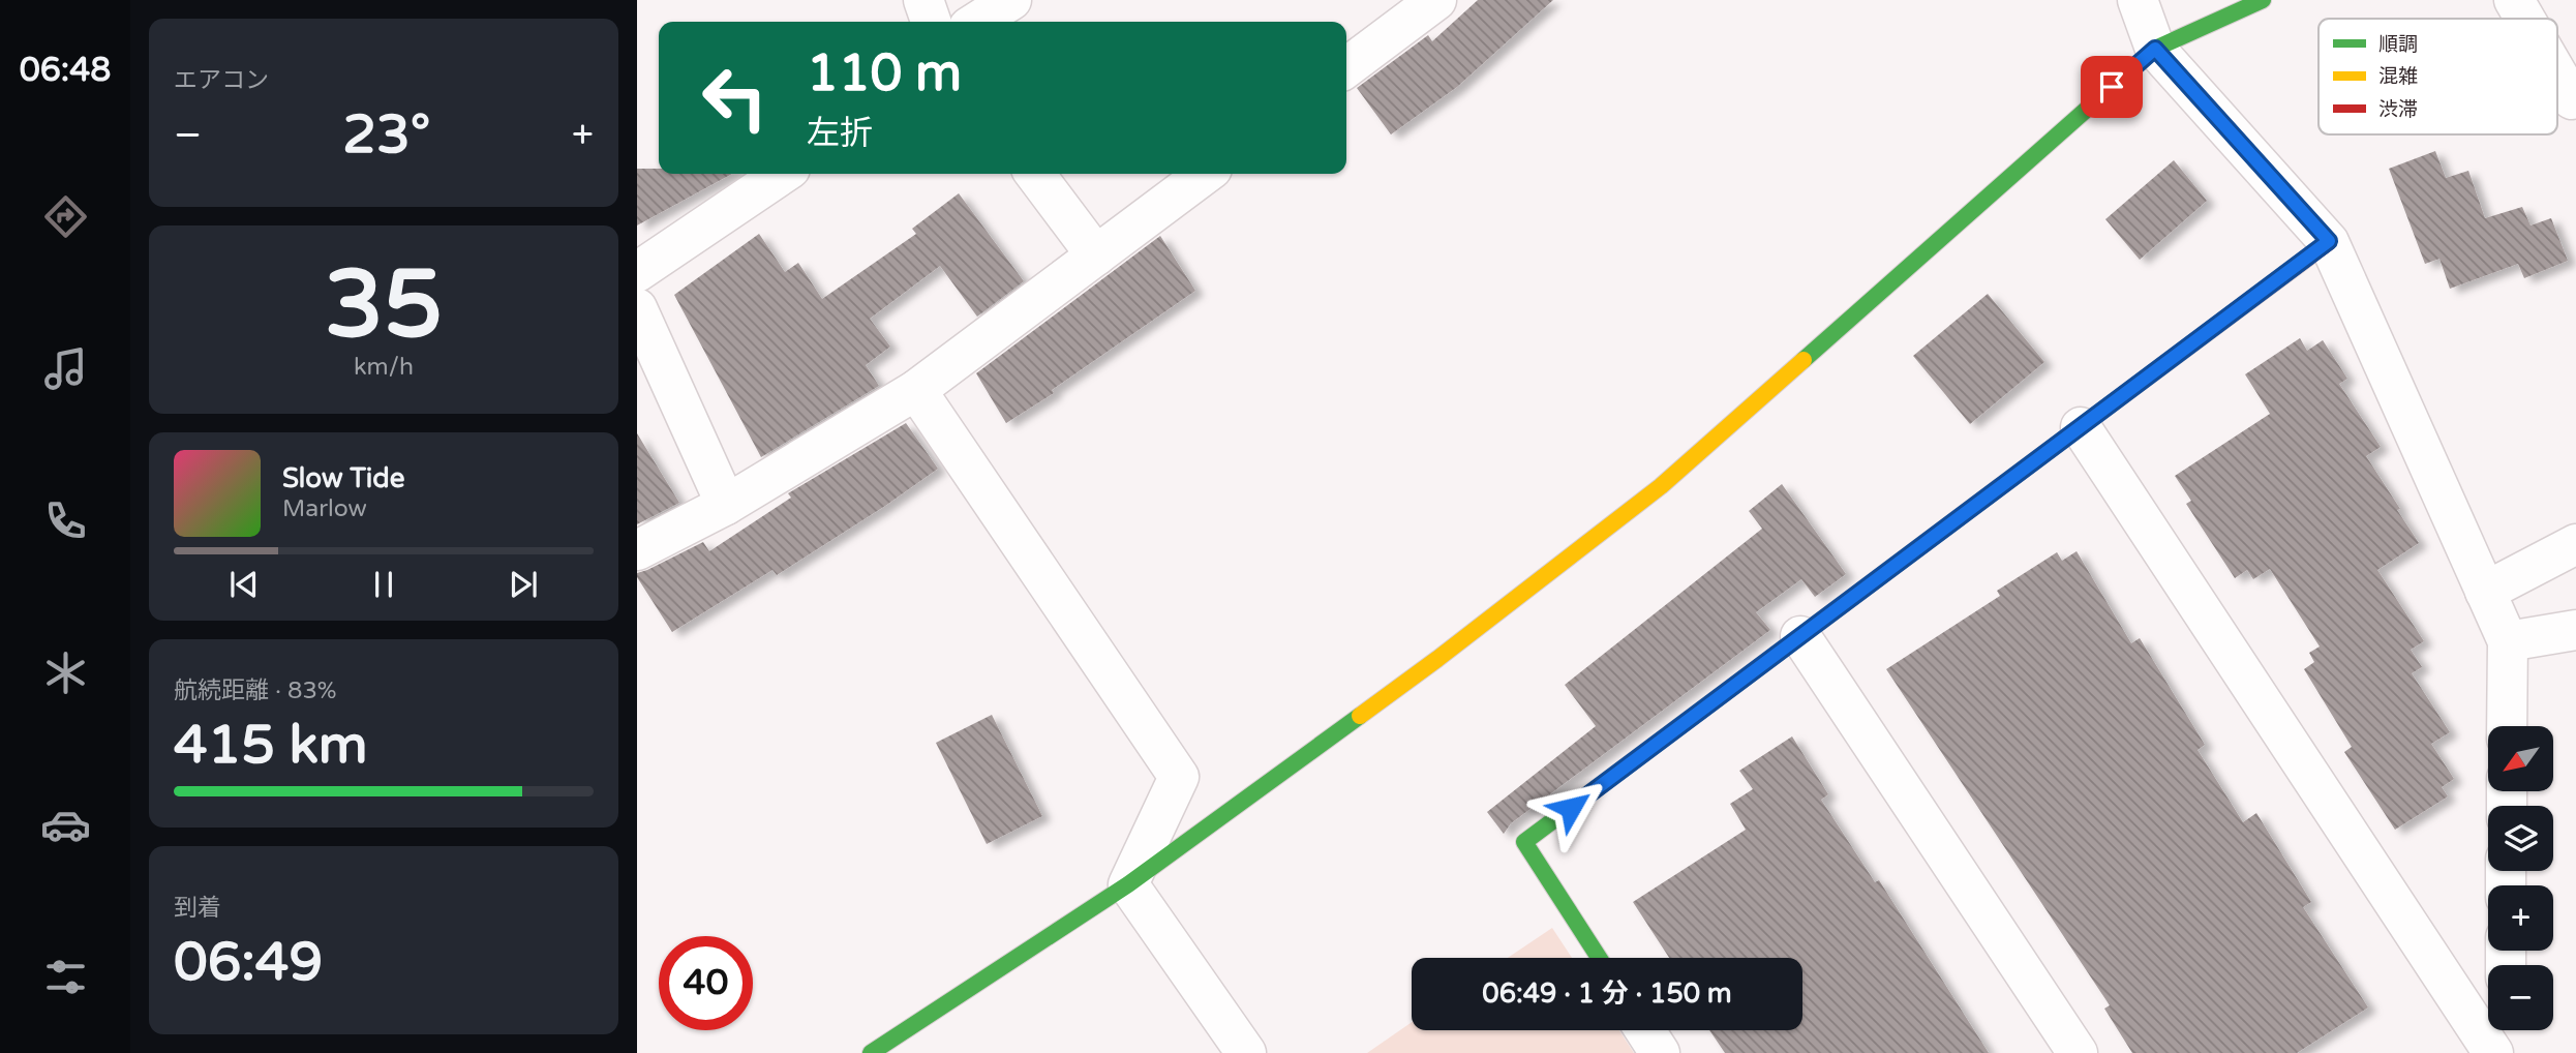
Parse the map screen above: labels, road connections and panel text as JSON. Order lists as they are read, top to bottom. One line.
{"legend":["順調","混雑","渋滞"],"north":"bottom left","page":{"tabs":"06:48","tile":["エアコン",["35","km/h"],["航続距離 · 83%","415 km"],["到着","06:49"]],"turn":["110 m","左折"],"heat":["−","23°","+"],"song":["Slow Tide","Marlow"],"map_buttons":["+","−"],"limit":"40","trip":"06:49 · 1 分 · 150 m"}}
